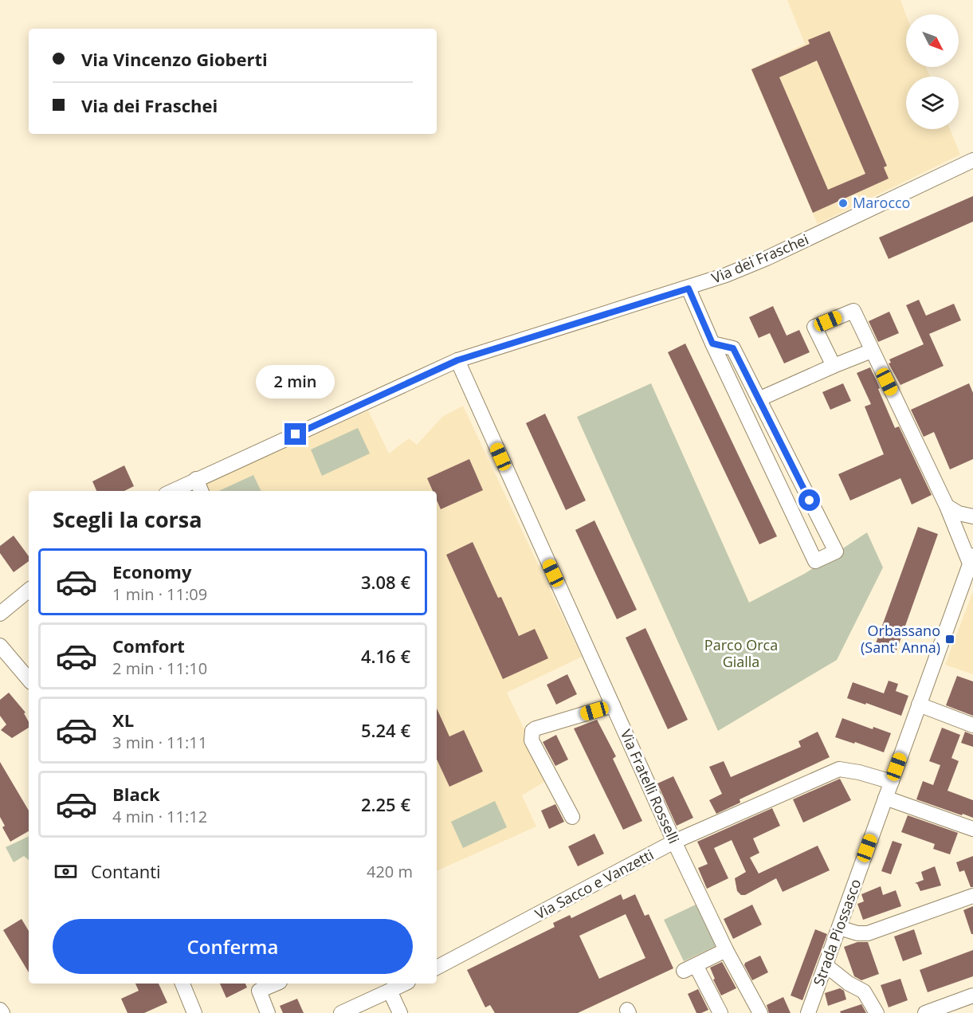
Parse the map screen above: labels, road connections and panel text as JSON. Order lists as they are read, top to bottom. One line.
{"streets":{"street":["Via dei Fraschei","Via Fratelli Rosselli","Via Sacco e Vanzetti","Strada Piossasco"]},"crossings":[["Via dei Fraschei","Via Fratelli Rosselli"],["Via Fratelli Rosselli","Via Sacco e Vanzetti"],["Via Sacco e Vanzetti","Strada Piossasco"]],"parks":["Parco Orca Gialla"],"places":{"other":["Marocco"],"transit":["Orbassano (Sant' Anna)"]},"north":"bottom right","page":{"banner":["Via Vincenzo Gioberti","Via dei Fraschei"],"bubble":"2 min","heading":"Scegli la corsa","list":[{"name":"Economy","note":"1 min · 11:09","value":"3.08 €"},{"name":"Comfort","note":"2 min · 11:10","value":"4.16 €"},{"name":"XL","note":"3 min · 11:11","value":"5.24 €"},{"name":"Black","note":"4 min · 11:12","value":"2.25 €"}],"pay":["Contanti","420 m"],"buttons":"Conferma"}}
